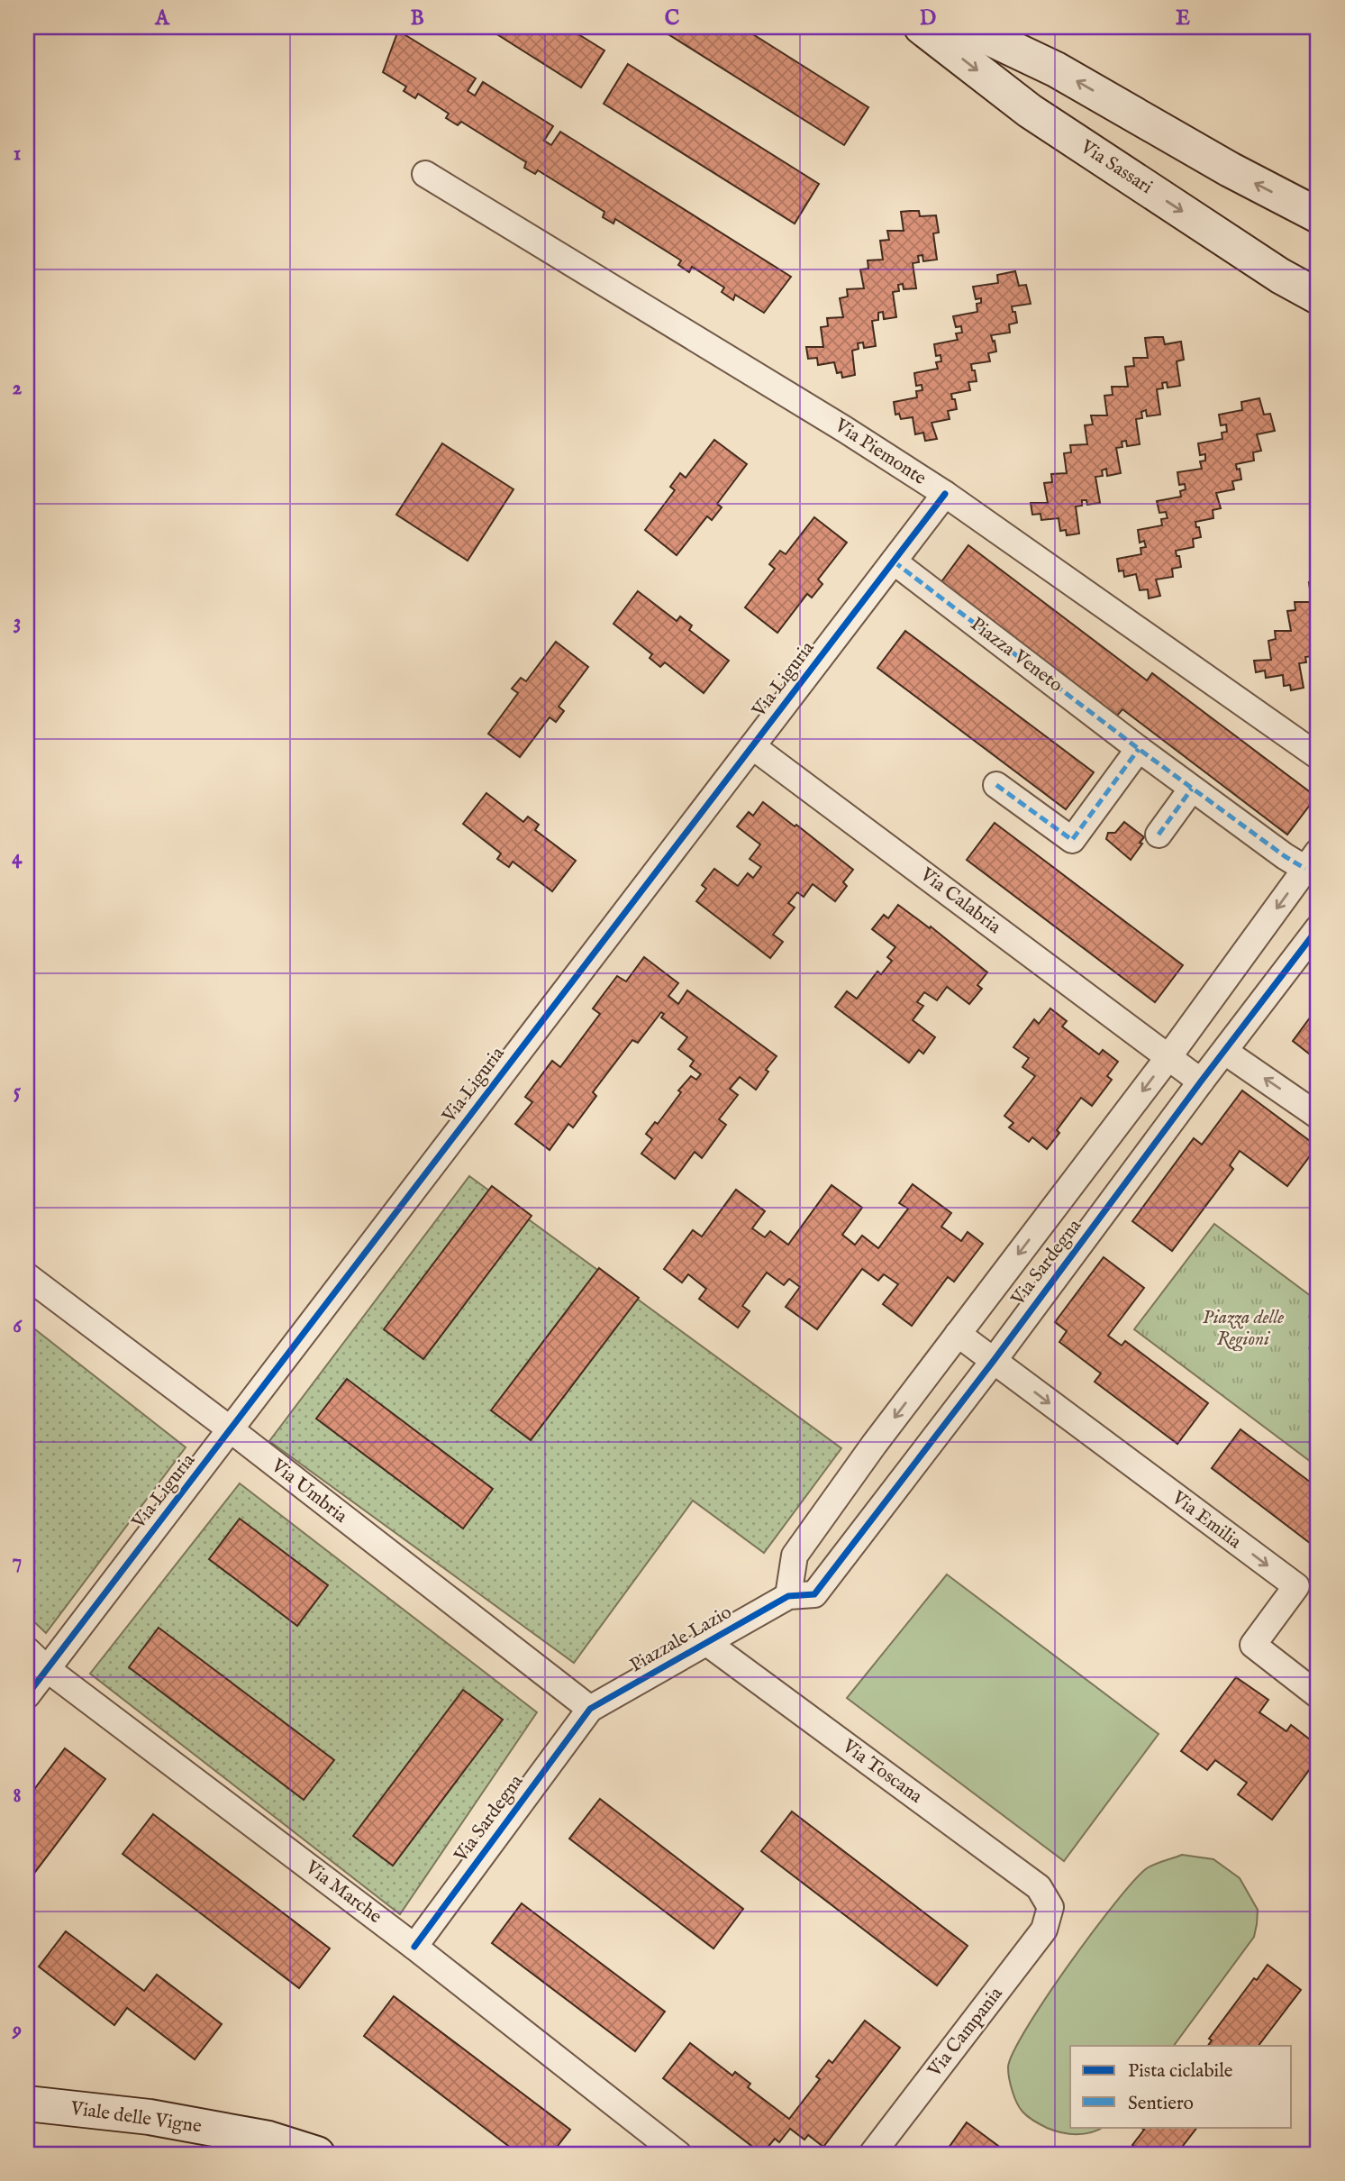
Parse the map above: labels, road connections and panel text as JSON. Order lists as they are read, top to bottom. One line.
{"streets":{"main road":["Via Sassari","Viale delle Vigne"],"street":["Via Piemonte","Piazza Veneto","Via Liguria","Via Calabria","Via Sardegna","Via Umbria","Via Emilia","Piazzale Lazio","Via Toscana","Via Marche","Via Campania"]},"crossings":[["Via Piemonte","Via Liguria"],["Piazza Veneto","Via Liguria"],["Piazza Veneto","Via Sardegna"],["Via Liguria","Via Calabria"],["Via Liguria","Via Umbria"],["Via Liguria","Via Marche"],["Via Calabria","Via Sardegna"],["Via Sardegna","Via Umbria"],["Via Sardegna","Via Emilia"],["Via Sardegna","Piazzale Lazio"],["Via Sardegna","Via Marche"],["Via Umbria","Piazzale Lazio"],["Piazzale Lazio","Via Toscana"],["Via Toscana","Via Campania"]],"one_way":["Via Emilia"],"parks":["Piazza delle Regioni"],"legend":["Pista ciclabile","Sentiero"],"grid":{"columns":["A","B","C","D","E"],"rows":["1","2","3","4","5","6","7","8","9"]}}
